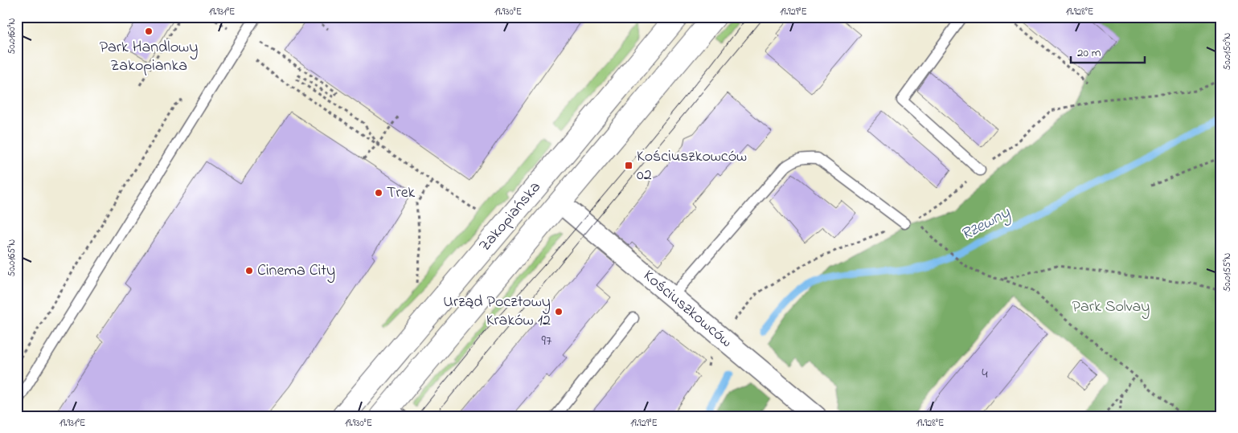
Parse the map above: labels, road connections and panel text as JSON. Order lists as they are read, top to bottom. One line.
{"streets":{"main road":["Zakopiańska"],"street":["Kościuszkowców"]},"crossings":[["Zakopiańska","Kościuszkowców"]],"water":["Rzewny"],"parks":["Park Solvay"],"places":{"other":["Park Handlowy Zakopianka","Trek","Cinema City","Urząd Pocztowy Kraków 12"],"transit":["Kościuszkowców 02"]},"house_numbers":["97","4"],"scale_bar":"20 m","coordinates":["19.931°E","19.930°E","19.929°E","19.928°E","50.0160°N","50.0150°N","50.0165°N","50.0155°N"]}
